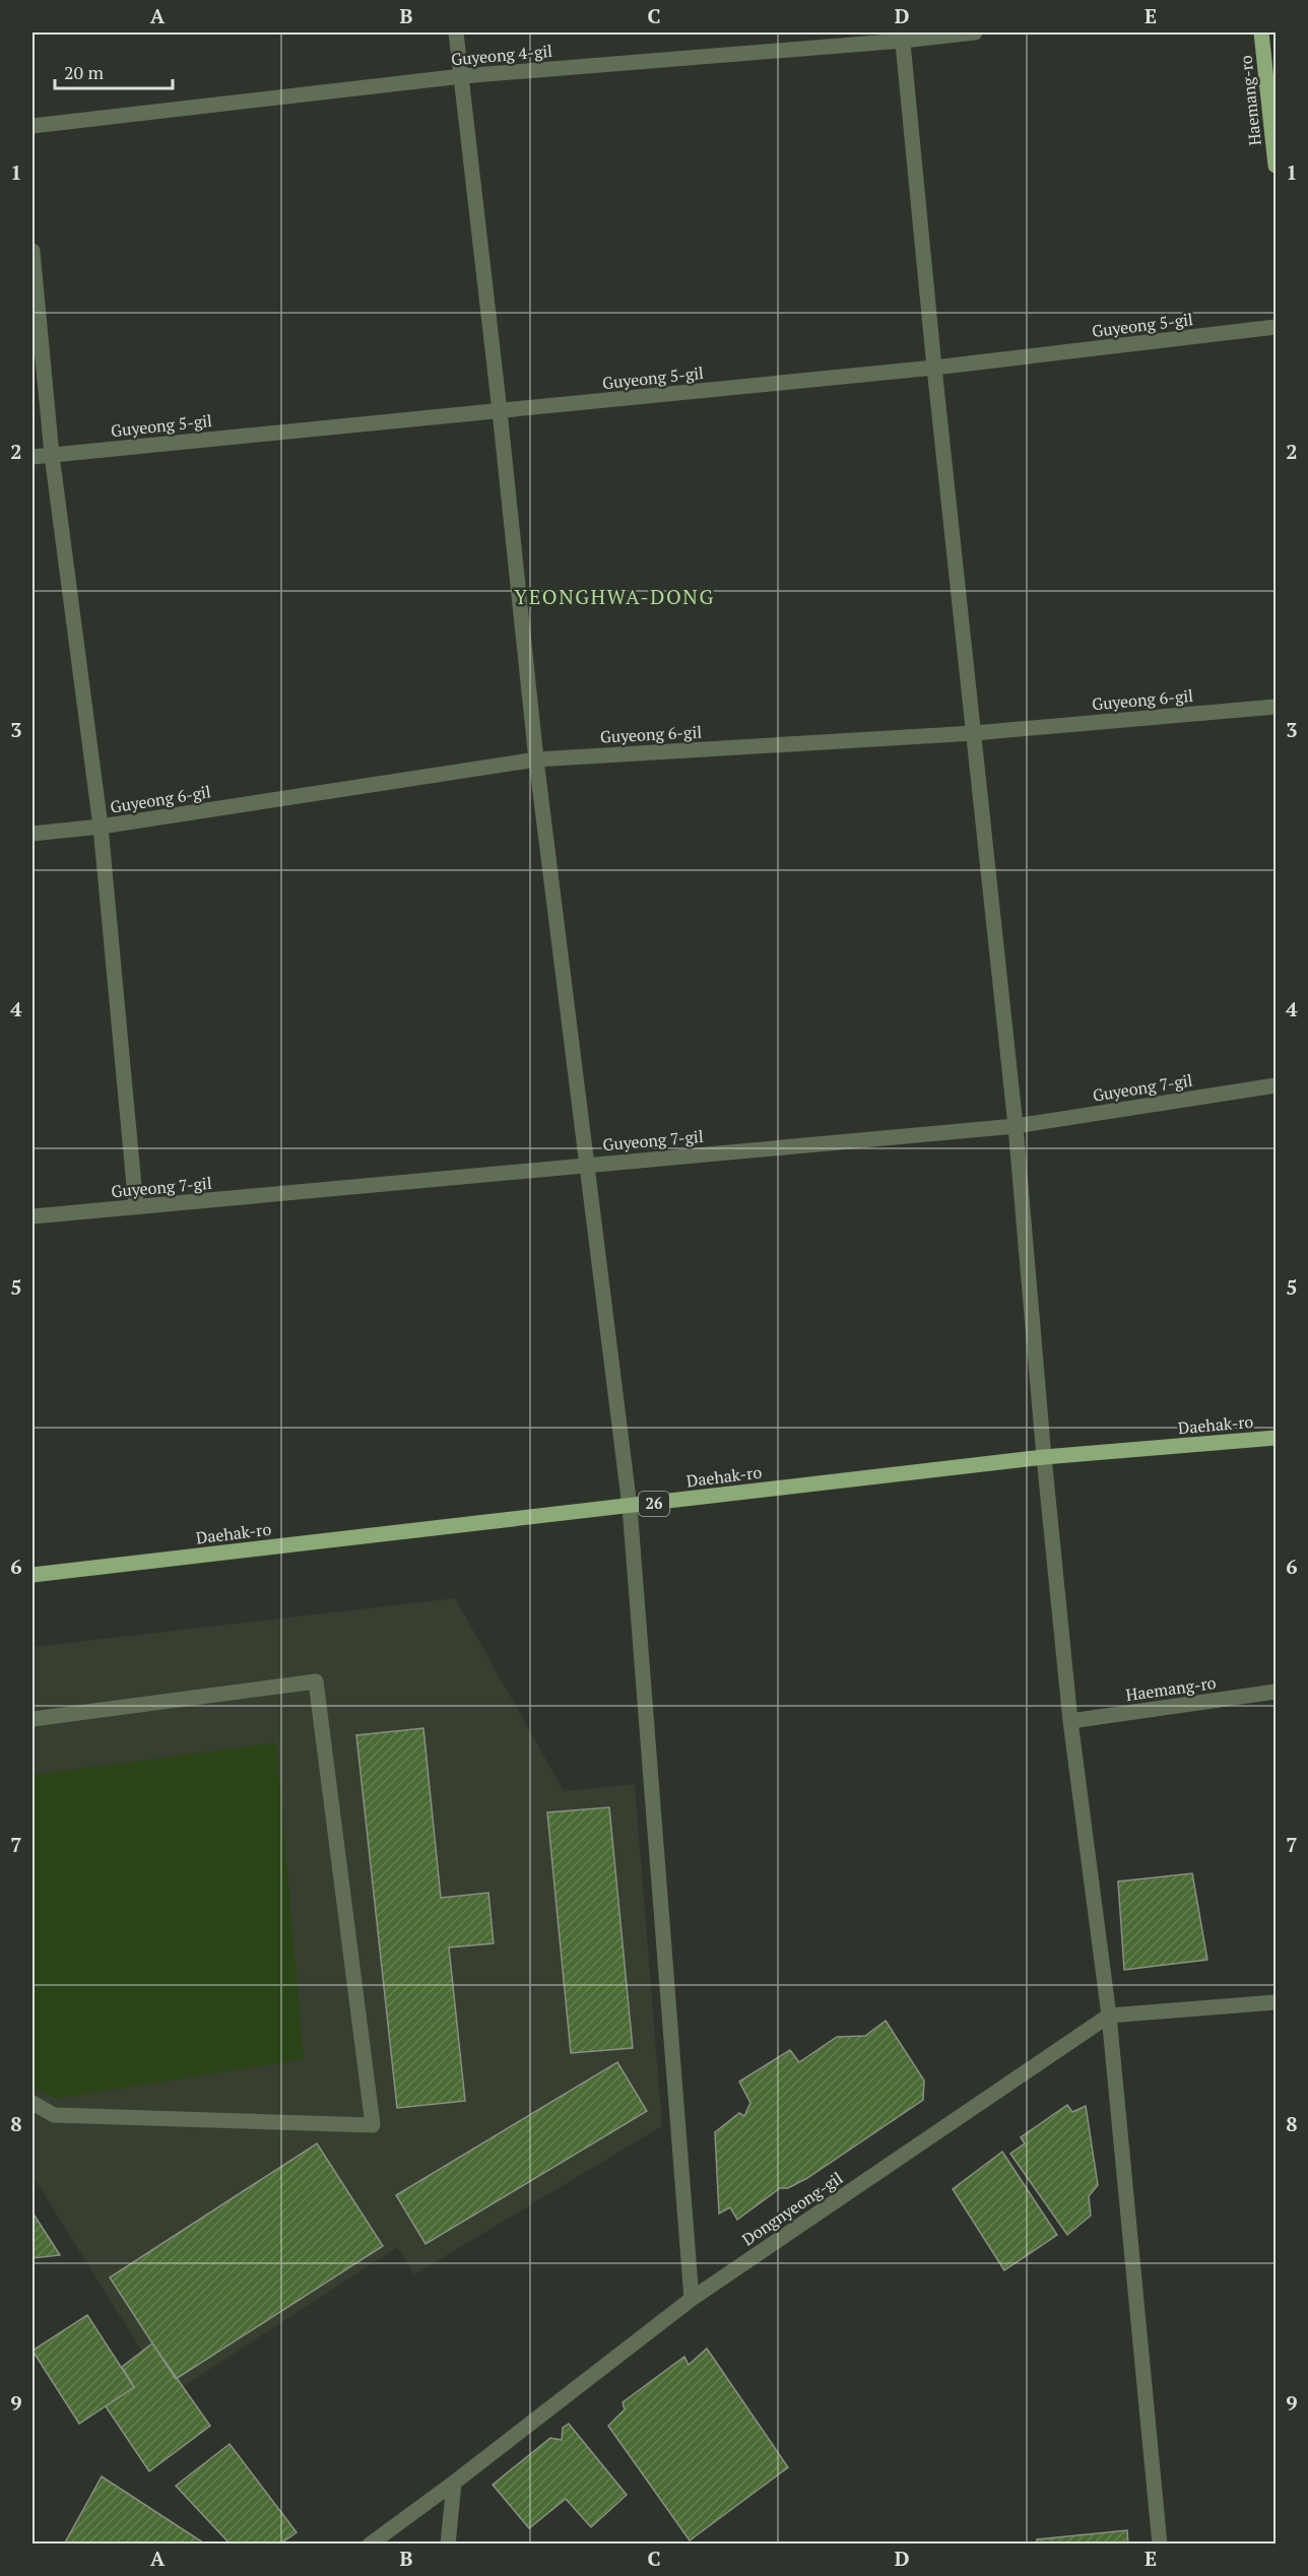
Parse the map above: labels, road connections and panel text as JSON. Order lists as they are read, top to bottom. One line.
{"streets":{"main road":["Haemang-ro","Daehak-ro","26"],"street":["Guyeong 4-gil","Guyeong 5-gil","Guyeong 6-gil","Guyeong 7-gil","Dongnyeong-gil"]},"districts":["YEONGHWA-DONG"],"scale_bar":"20 m","grid":{"columns":["A","B","C","D","E"],"rows":["1","2","3","4","5","6","7","8","9"]}}
